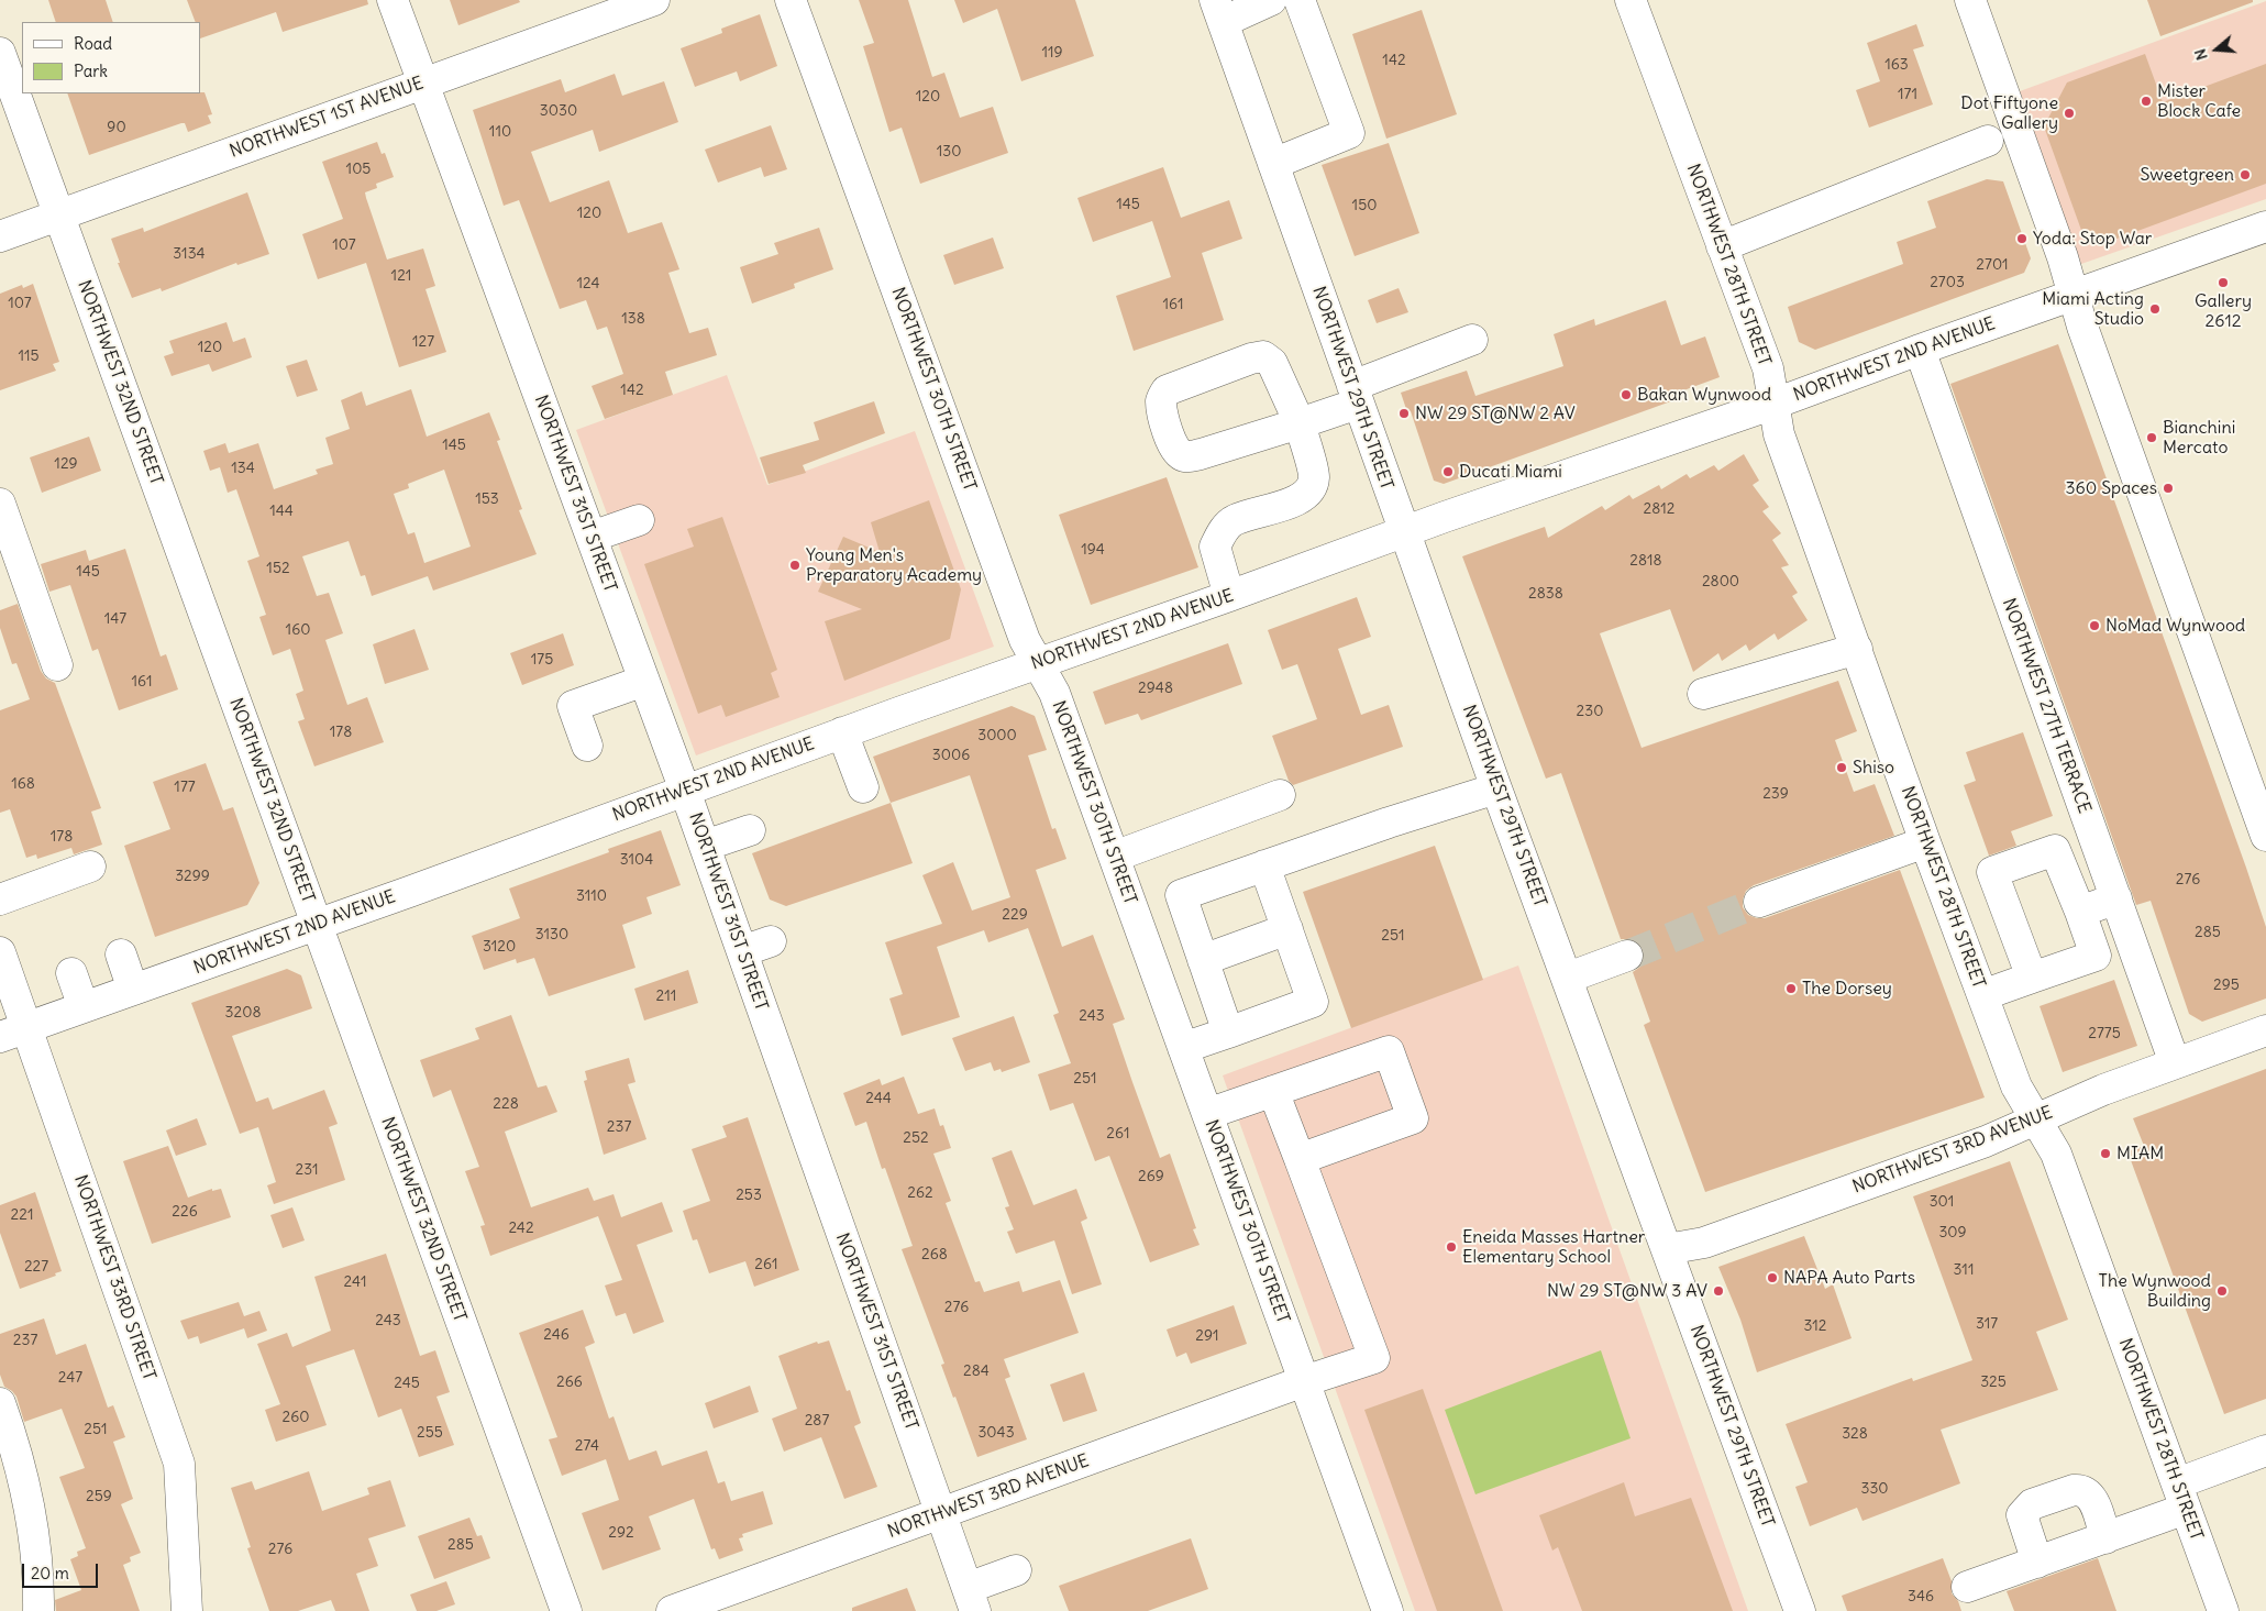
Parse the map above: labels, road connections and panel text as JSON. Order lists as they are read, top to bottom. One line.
{"streets":{"street":["NORTHWEST 1ST AVENUE","NORTHWEST 28TH STREET","NORTHWEST 2ND AVENUE","NORTHWEST 32ND STREET","NORTHWEST 29TH STREET","NORTHWEST 30TH STREET","NORTHWEST 31ST STREET","NORTHWEST 27TH TERRACE","NORTHWEST 3RD AVENUE","NORTHWEST 33RD STREET"]},"crossings":[["NORTHWEST 1ST AVENUE","NORTHWEST 32ND STREET"],["NORTHWEST 1ST AVENUE","NORTHWEST 31ST STREET"],["NORTHWEST 28TH STREET","NORTHWEST 2ND AVENUE"],["NORTHWEST 28TH STREET","NORTHWEST 3RD AVENUE"],["NORTHWEST 2ND AVENUE","NORTHWEST 32ND STREET"],["NORTHWEST 2ND AVENUE","NORTHWEST 29TH STREET"],["NORTHWEST 2ND AVENUE","NORTHWEST 30TH STREET"],["NORTHWEST 2ND AVENUE","NORTHWEST 31ST STREET"],["NORTHWEST 2ND AVENUE","NORTHWEST 27TH TERRACE"],["NORTHWEST 2ND AVENUE","NORTHWEST 33RD STREET"],["NORTHWEST 29TH STREET","NORTHWEST 3RD AVENUE"],["NORTHWEST 30TH STREET","NORTHWEST 3RD AVENUE"],["NORTHWEST 31ST STREET","NORTHWEST 3RD AVENUE"],["NORTHWEST 27TH TERRACE","NORTHWEST 3RD AVENUE"]],"places":["Mister Block Cafe","Dot Fiftyone Gallery","Sweetgreen","Yoda: Stop War","Gallery 2612","Miami Acting Studio","Bakan Wynwood","NW 29 ST@NW 2 AV","Bianchini Mercato","Ducati Miami","360 Spaces","Young Men's Preparatory Academy","NoMad Wynwood","Shiso","The Dorsey","MIAM","Eneida Masses Hartner Elementary School","NAPA Auto Parts","NW 29 ST@NW 3 AV","The Wynwood Building"],"house_numbers":["119","142","163","171","120","3030","90","110","130","105","145","150","120","107","3134","2701","121","2703","124","107","161","138","127","120","115","142","145","129","134","153","2812","144","194","2818","152","145","2800","2838","147","160","175","161","2948","230","178","3000","3006","168","177","239","178","3104","3299","276","3110","229","285","3130","251","3120","295","211","3208","243","2775","251","244","228","237","261","252","231","269","262","253","301","226","221","242","309","268","261","227","311","241","276","243","317","312","246","291","237","284","247","266","325","245","260","287","251","255","3043","328","274","330","259","292","285","276","346"],"legend":["Road","Park"],"scale_bar":"20 m","north":"left"}
